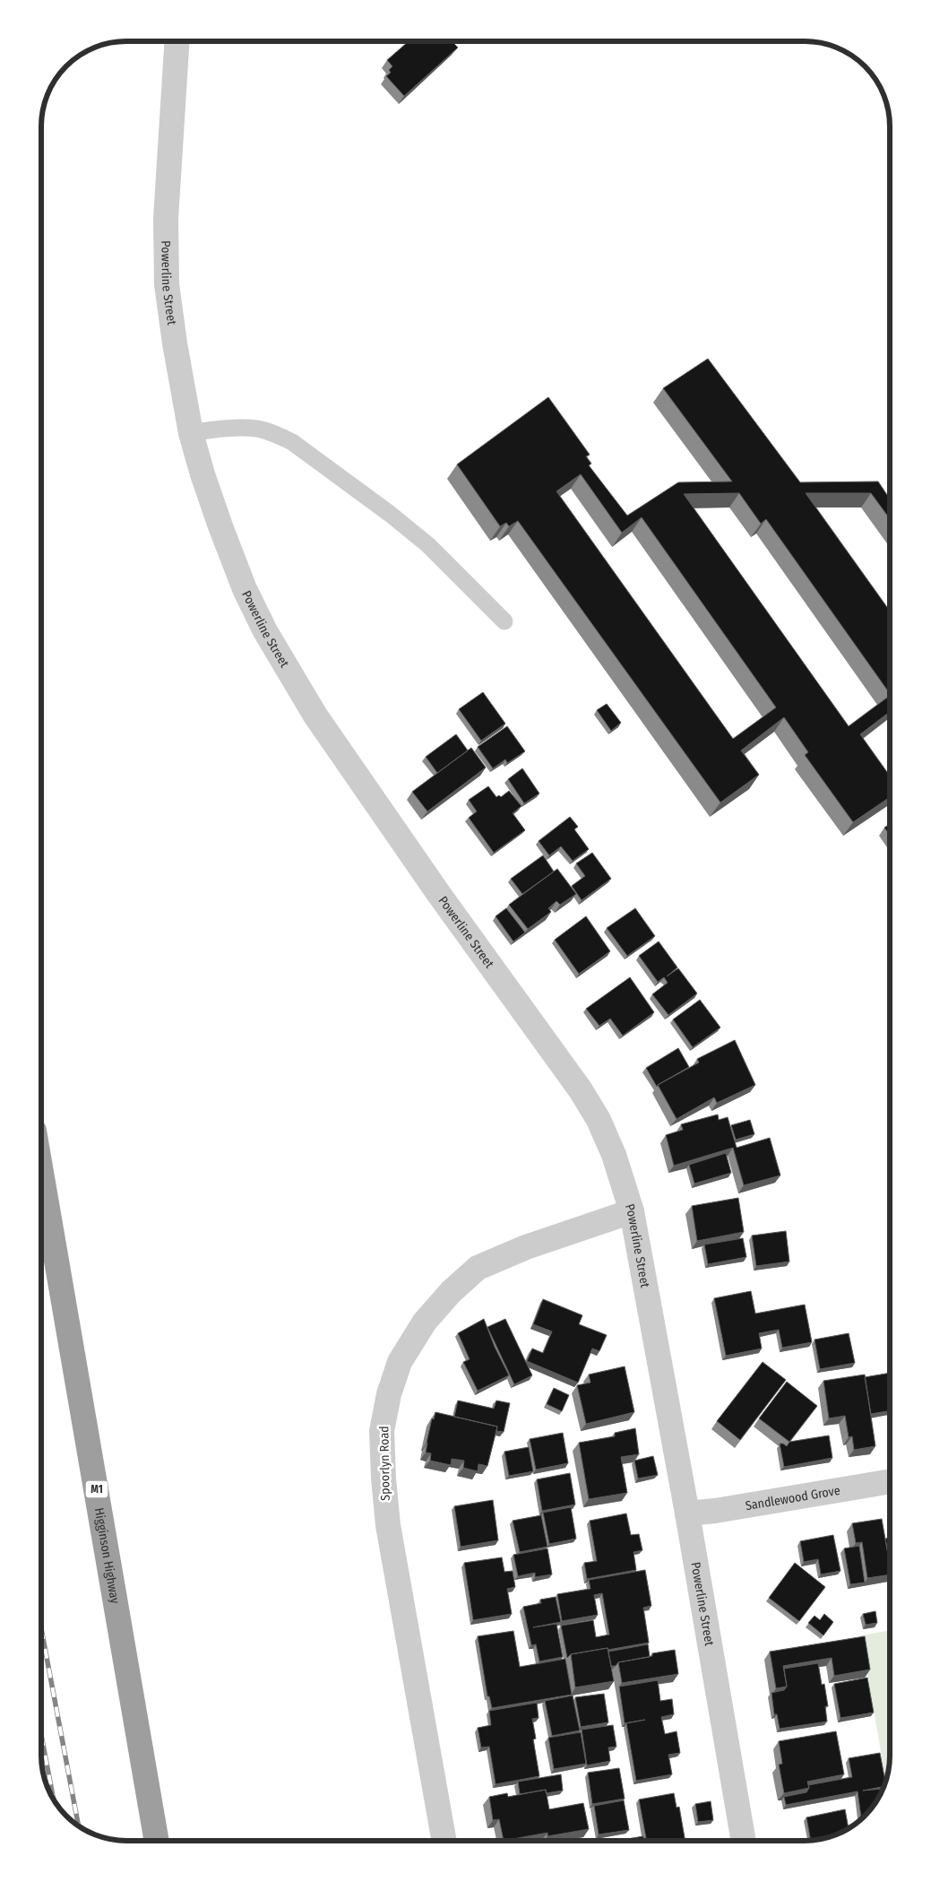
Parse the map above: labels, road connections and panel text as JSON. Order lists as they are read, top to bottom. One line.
{"streets":{"highway":["M1","Higginson Highway"],"street":["Powerline Street","Spoorlyn Road","Sandlewood Grove"]},"crossings":[["Powerline Street","Spoorlyn Road"],["Powerline Street","Sandlewood Grove"]]}
